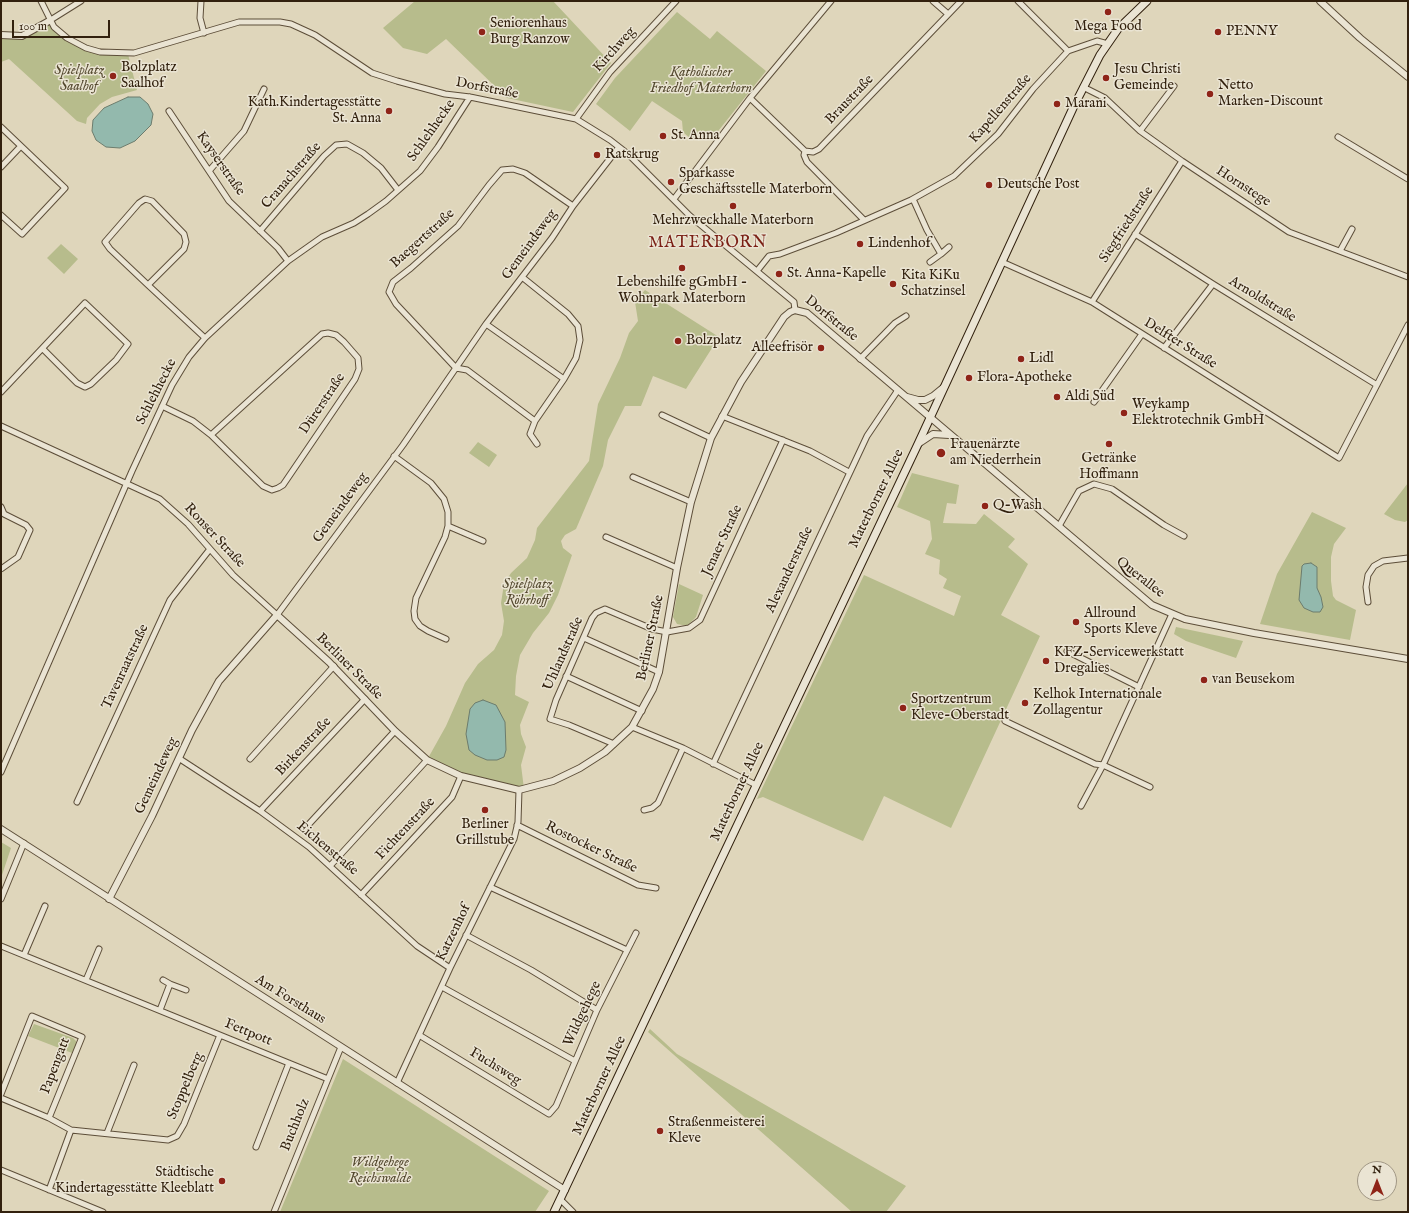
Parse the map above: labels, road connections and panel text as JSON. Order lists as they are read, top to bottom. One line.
{"streets":{"main road":["Materborner Allee"],"street":["Kirchweg","Dorfstraße","Braustraße","Kapellenstraße","Schlehhecke","Kayserstraße","Cranachstraße","Hornstege","Siegfriedstraße","Baegertstraße","Gemeindeweg","Arnoldstraße","Delfter Straße","Dürerstraße","Ronser Straße","Jenaer Straße","Alexanderstraße","Querallee","Berliner Straße","Uhlandstraße","Tavenraatstraße","Birkenstraße","Fichtenstraße","Rostocker Straße","Eichenstraße","Katzenhof","Am Forsthaus","Wildgehege","Fettpott","Papengatt","Fuchsweg","Stoppelberg","Buchholz"]},"crossings":[["Kirchweg","Dorfstraße"],["Dorfstraße","Kapellenstraße"],["Dorfstraße","Schlehhecke"],["Dorfstraße","Gemeindeweg"],["Dorfstraße","Materborner Allee"],["Dorfstraße","Alexanderstraße"],["Dorfstraße","Querallee"],["Dorfstraße","Berliner Straße"],["Kapellenstraße","Materborner Allee"],["Schlehhecke","Kayserstraße"],["Schlehhecke","Cranachstraße"],["Schlehhecke","Dürerstraße"],["Schlehhecke","Ronser Straße"],["Kayserstraße","Cranachstraße"],["Hornstege","Siegfriedstraße"],["Hornstege","Materborner Allee"],["Siegfriedstraße","Arnoldstraße"],["Siegfriedstraße","Delfter Straße"],["Baegertstraße","Gemeindeweg"],["Gemeindeweg","Ronser Straße"],["Gemeindeweg","Berliner Straße"],["Gemeindeweg","Eichenstraße"],["Gemeindeweg","Am Forsthaus"],["Arnoldstraße","Delfter Straße"],["Delfter Straße","Materborner Allee"],["Materborner Allee","Querallee"],["Materborner Allee","Am Forsthaus"],["Ronser Straße","Berliner Straße"],["Ronser Straße","Tavenraatstraße"],["Jenaer Straße","Berliner Straße"],["Jenaer Straße","Uhlandstraße"],["Berliner Straße","Uhlandstraße"],["Berliner Straße","Birkenstraße"],["Berliner Straße","Fichtenstraße"],["Berliner Straße","Katzenhof"],["Birkenstraße","Eichenstraße"],["Fichtenstraße","Eichenstraße"],["Rostocker Straße","Katzenhof"],["Eichenstraße","Katzenhof"],["Katzenhof","Am Forsthaus"],["Katzenhof","Fuchsweg"],["Am Forsthaus","Buchholz"],["Wildgehege","Fuchsweg"],["Fettpott","Stoppelberg"],["Fettpott","Buchholz"],["Papengatt","Stoppelberg"]],"districts":["MATERBORN"],"parks":["Spielplatz Saalhof","Katholischer Friedhof Materborn","Spielplatz Röhrhoff","Wildgehege Reichswalde"],"places":["Mega Food","Seniorenhaus Burg Ranzow","PENNY","Bolzplatz Saalhof","Jesu Christi Gemeinde","Netto Marken-Discount","Marani","Kath.Kindertagesstätte St. Anna","St. Anna","Ratskrug","Sparkasse Geschäftsstelle Materborn","Deutsche Post","Mehrzweckhalle Materborn","Lindenhof","Lebenshilfe gGmbH - Wohnpark Materborn","St. Anna-Kapelle","Kita KiKu Schatzinsel","Bolzplatz","Alleefrisör","Lidl","Flora-Apotheke","Aldi Süd","Weykamp Elektrotechnik GmbH","Getränke Hoffmann","Frauenärzte am Niederrhein","Q-Wash","Allround Sports Kleve","KFZ-Servicewerkstatt Dregalies","van Beusekom","Kelhok Internationale Zollagentur","Sportzentrum Kleve-Oberstadt","Berliner Grillstube","Straßenmeisterei Kleve","Städtische Kindertagesstätte Kleeblatt"],"scale_bar":"100 m","north":"top"}
